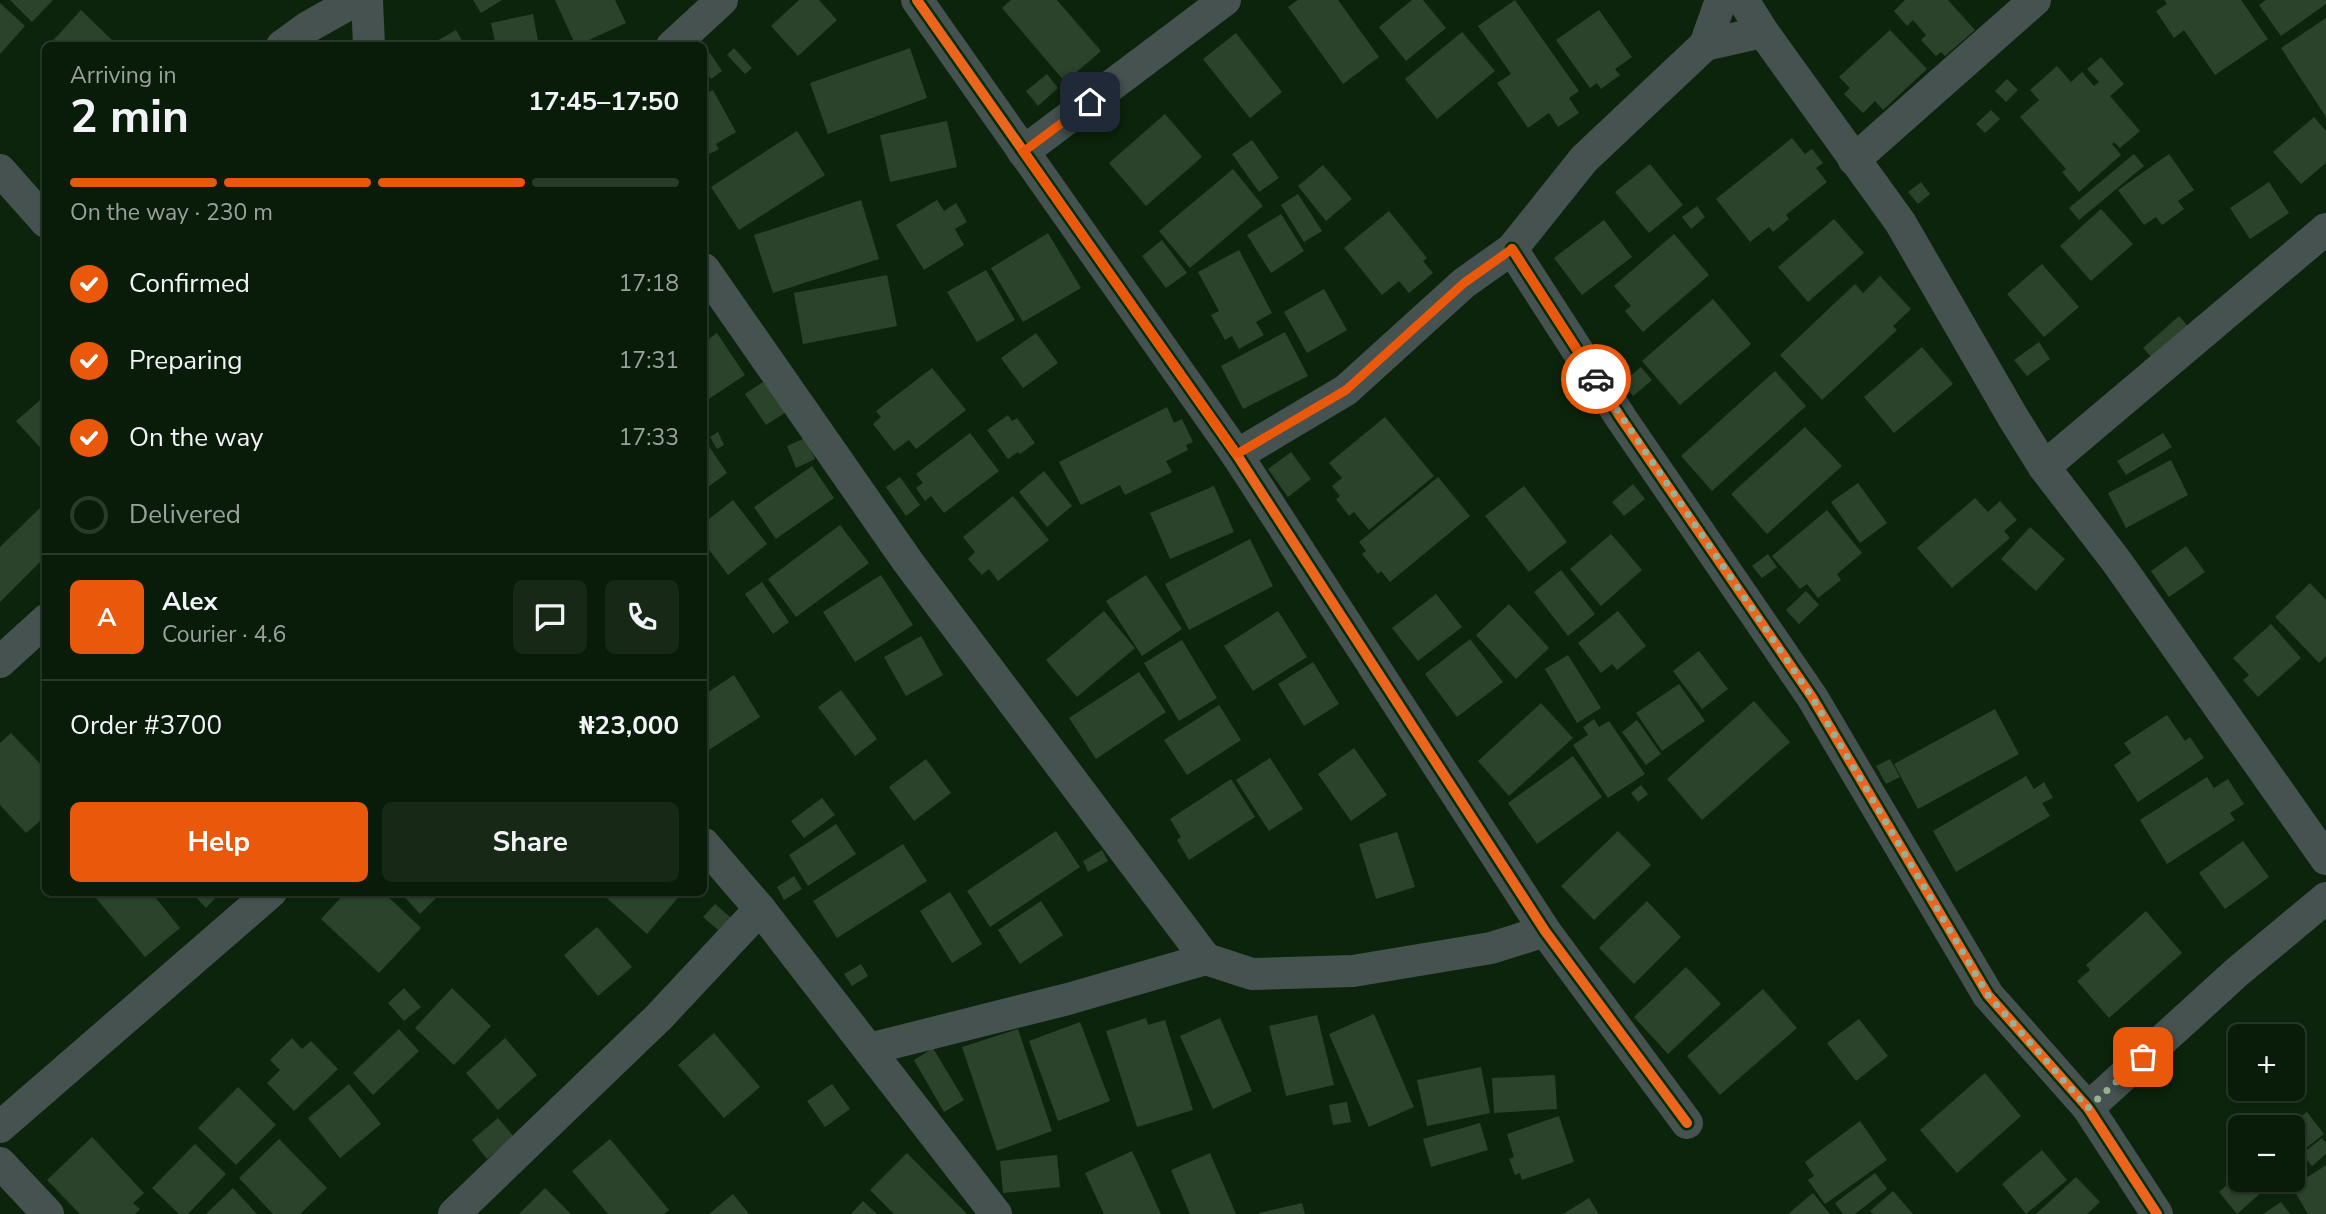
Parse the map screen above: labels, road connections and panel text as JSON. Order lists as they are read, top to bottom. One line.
{"page":{"heading":["2 min","Arriving in","17:45–17:50"],"panel":["Alex","Courier · 4.6","Order #3700","₦23,000"],"bar":"On the way · 230 m","list":[["Confirmed","17:18"],["Preparing","17:31"],["On the way","17:33"],"Delivered"],"round":"A","buttons":["Help","Share"],"map_buttons":["+","−"]}}
